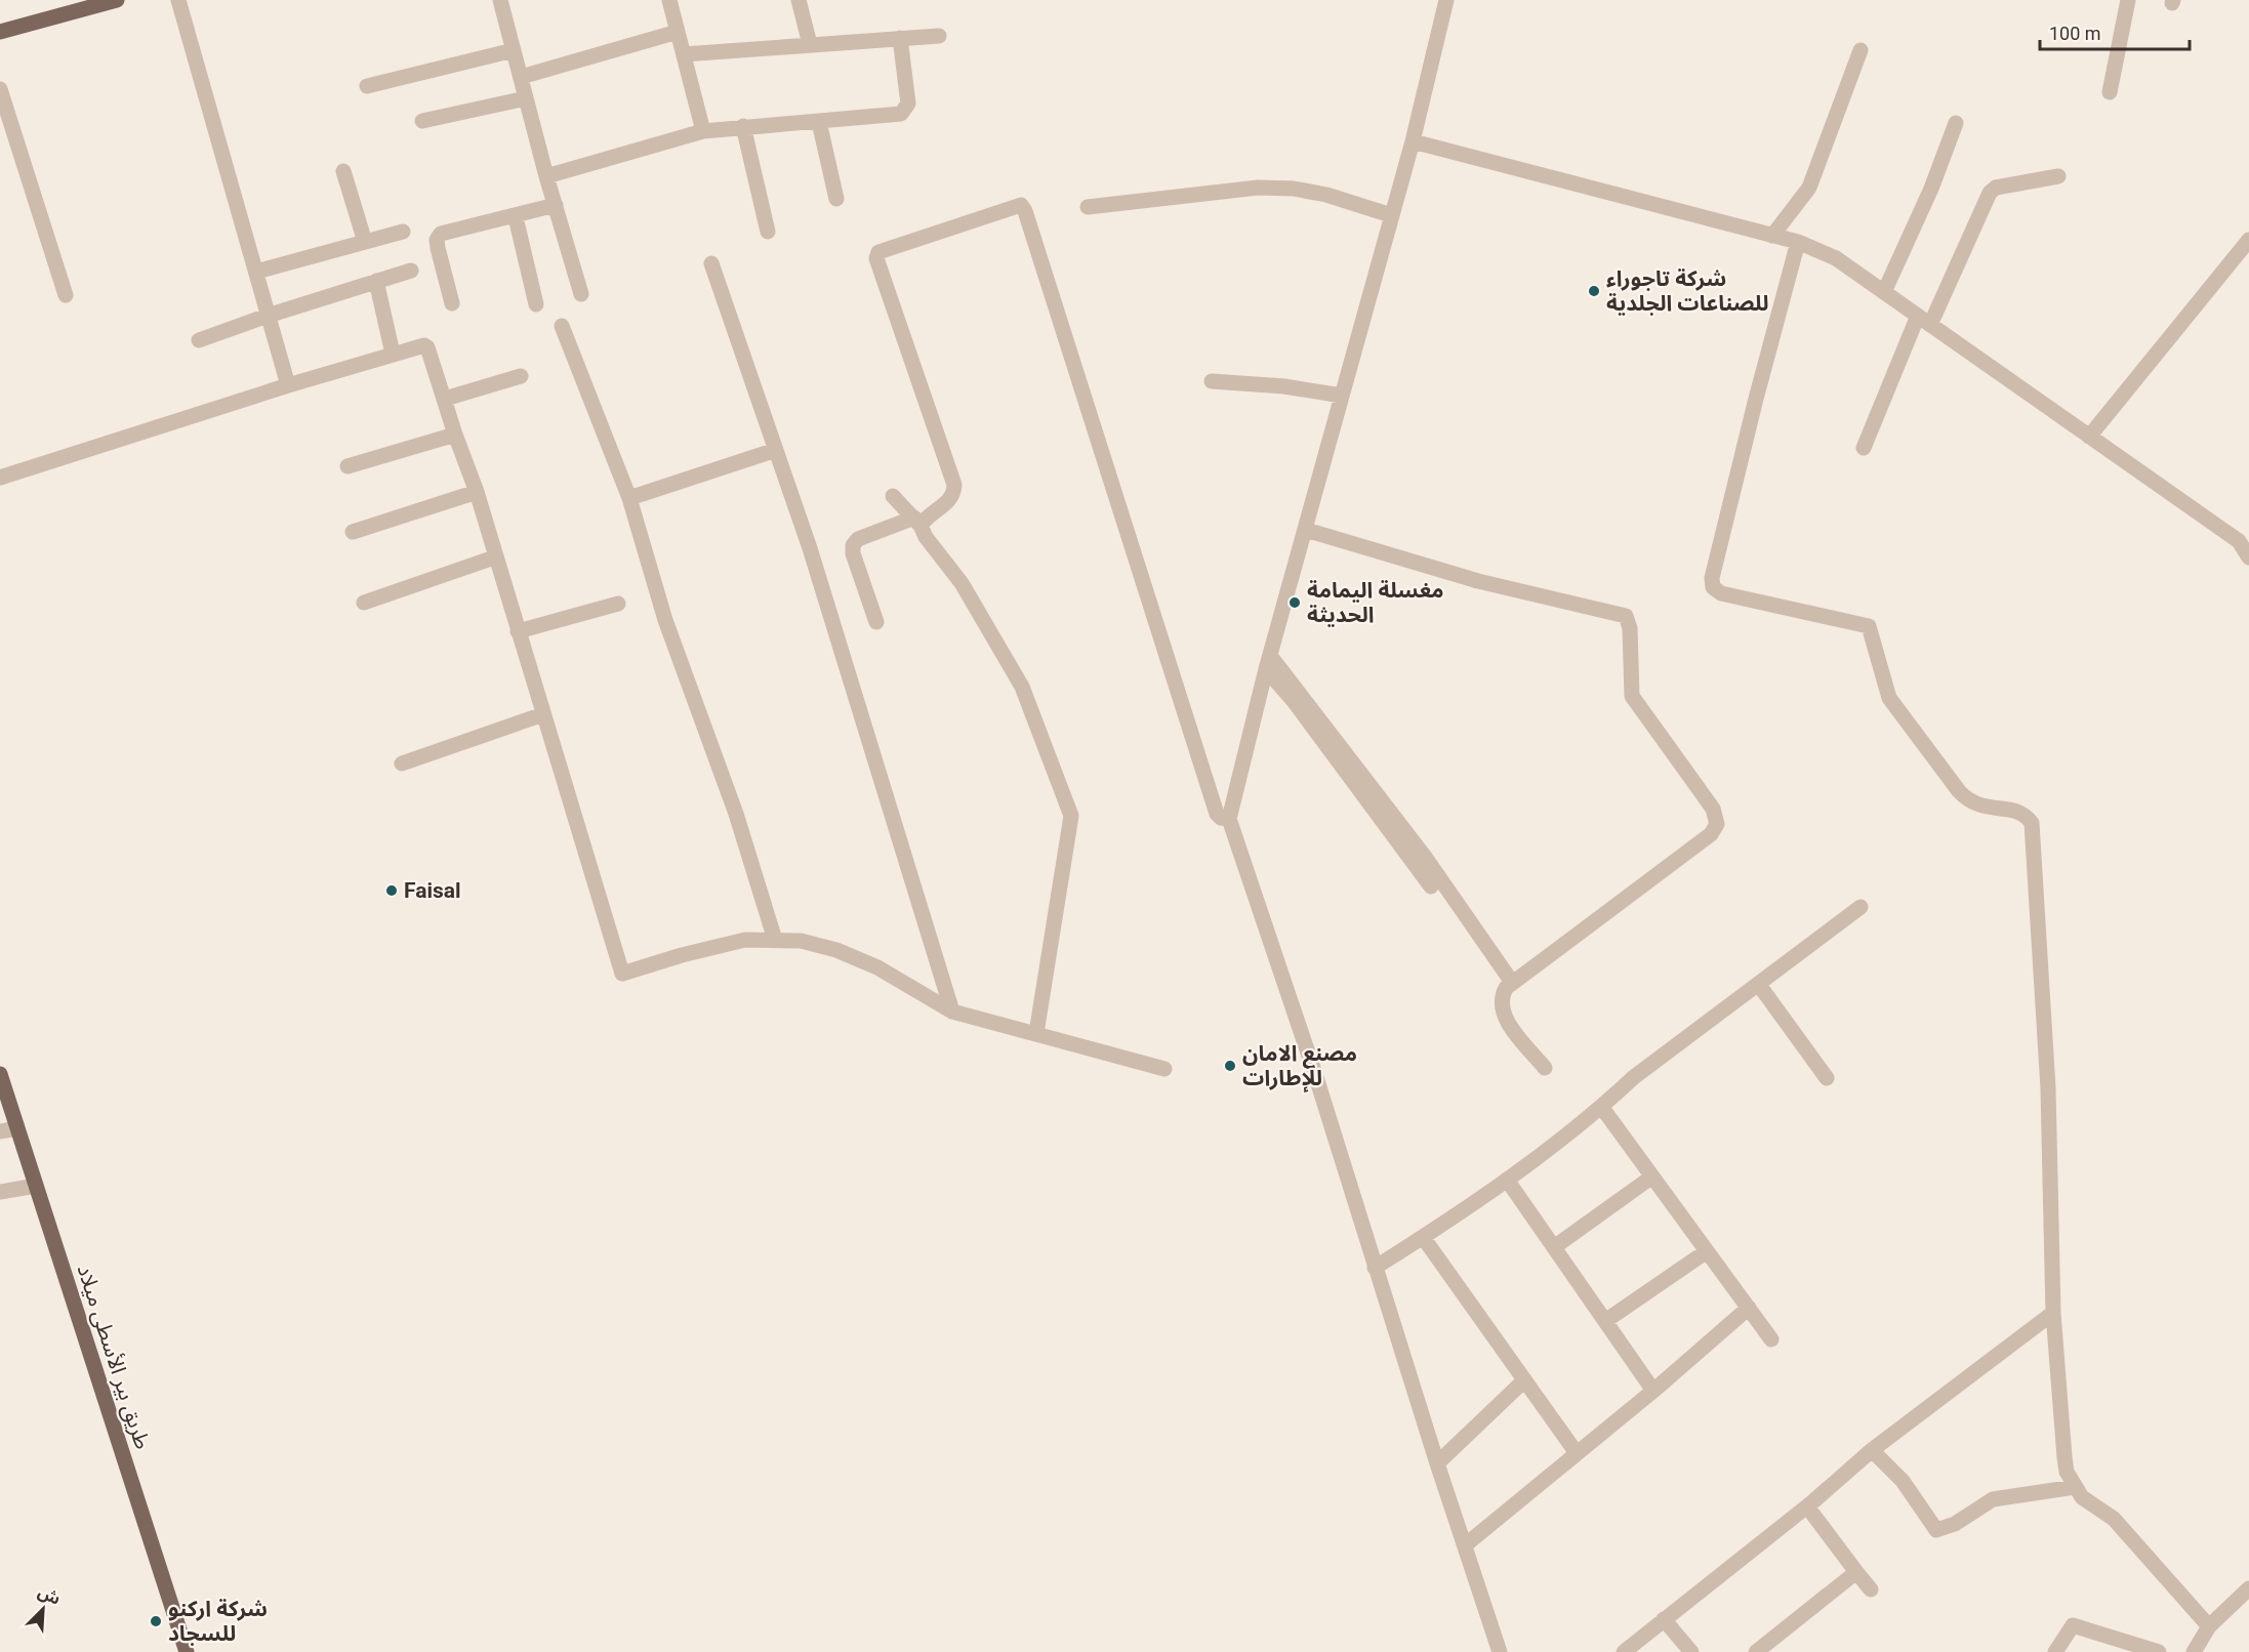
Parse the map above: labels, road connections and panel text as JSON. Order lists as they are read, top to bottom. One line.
{"streets":{"main road":["طريق بير الأسطى ميلاد"]},"places":["شركة تاجوراء للصناعات الجلدية","مغسلة اليمامة الحديثة","Faisal","مصنع الامان للإطارات","شركة اركنو للسجاد"],"scale_bar":"100 m","north":"top right"}
